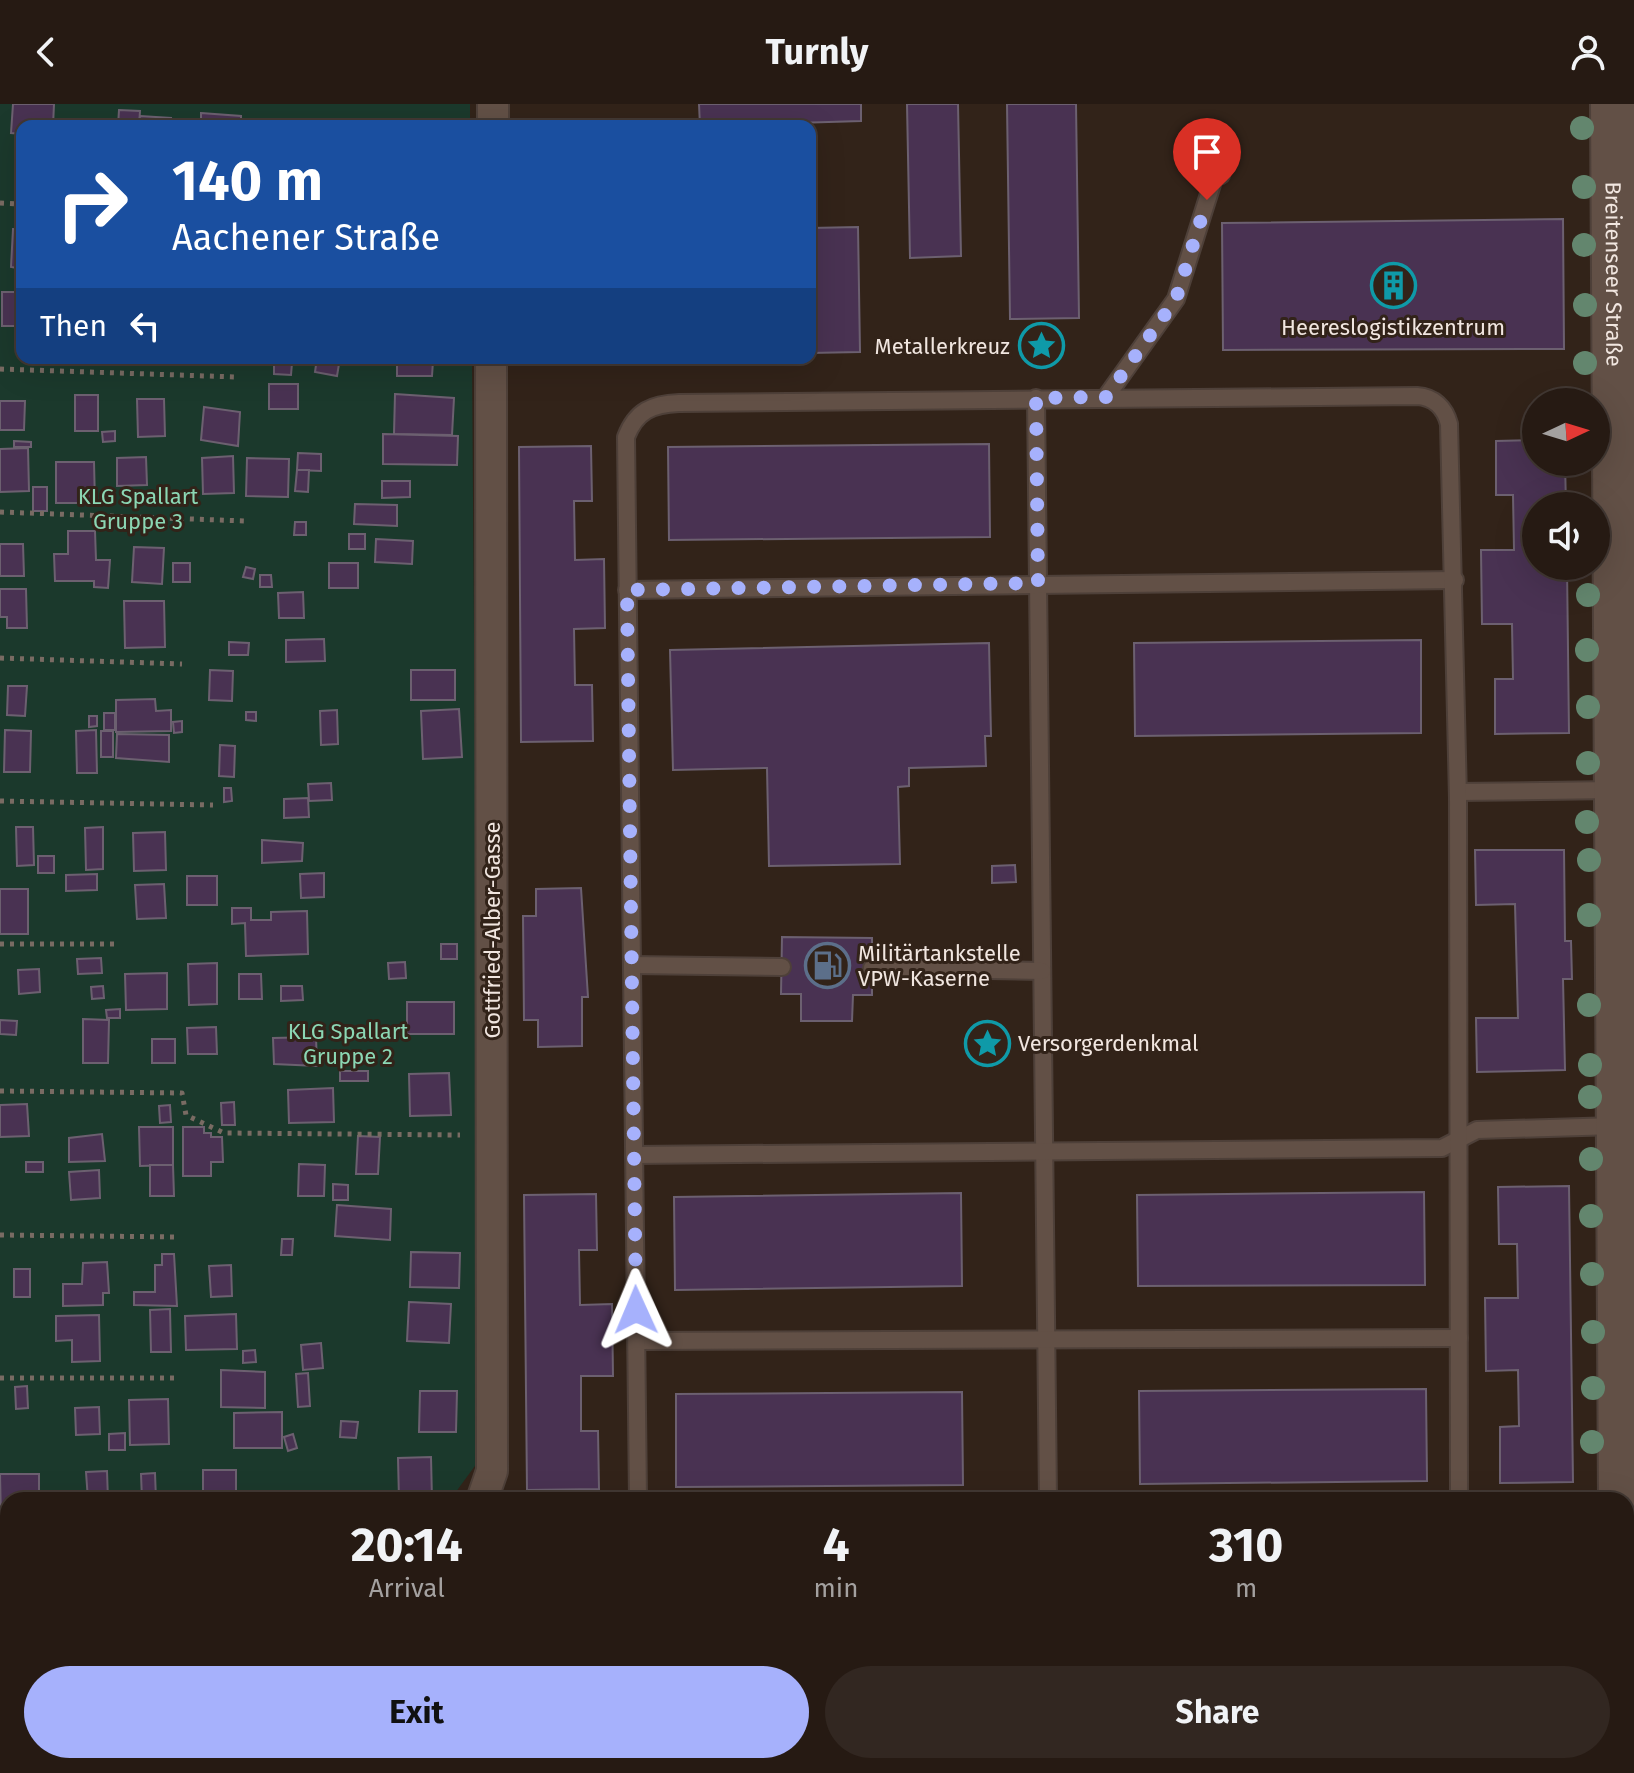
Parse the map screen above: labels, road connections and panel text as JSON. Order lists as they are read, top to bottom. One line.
{"streets":{"street":["Breitenseer Straße","Gottfried-Alber-Gasse"]},"parks":["KLG Spallart Gruppe 3","KLG Spallart Gruppe 2"],"places":{"building":["Heereslogistikzentrum"],"place":["Metallerkreuz","Versorgerdenkmal"],"fuel station":["Militärtankstelle VPW-Kaserne"]},"north":"right","page":{"header":"Turnly","turn":["140 m","Aachener Straße"],"then":"Then","eta":["20:14","Arrival","4","min","310","m"],"buttons":["Exit","Share"]}}
